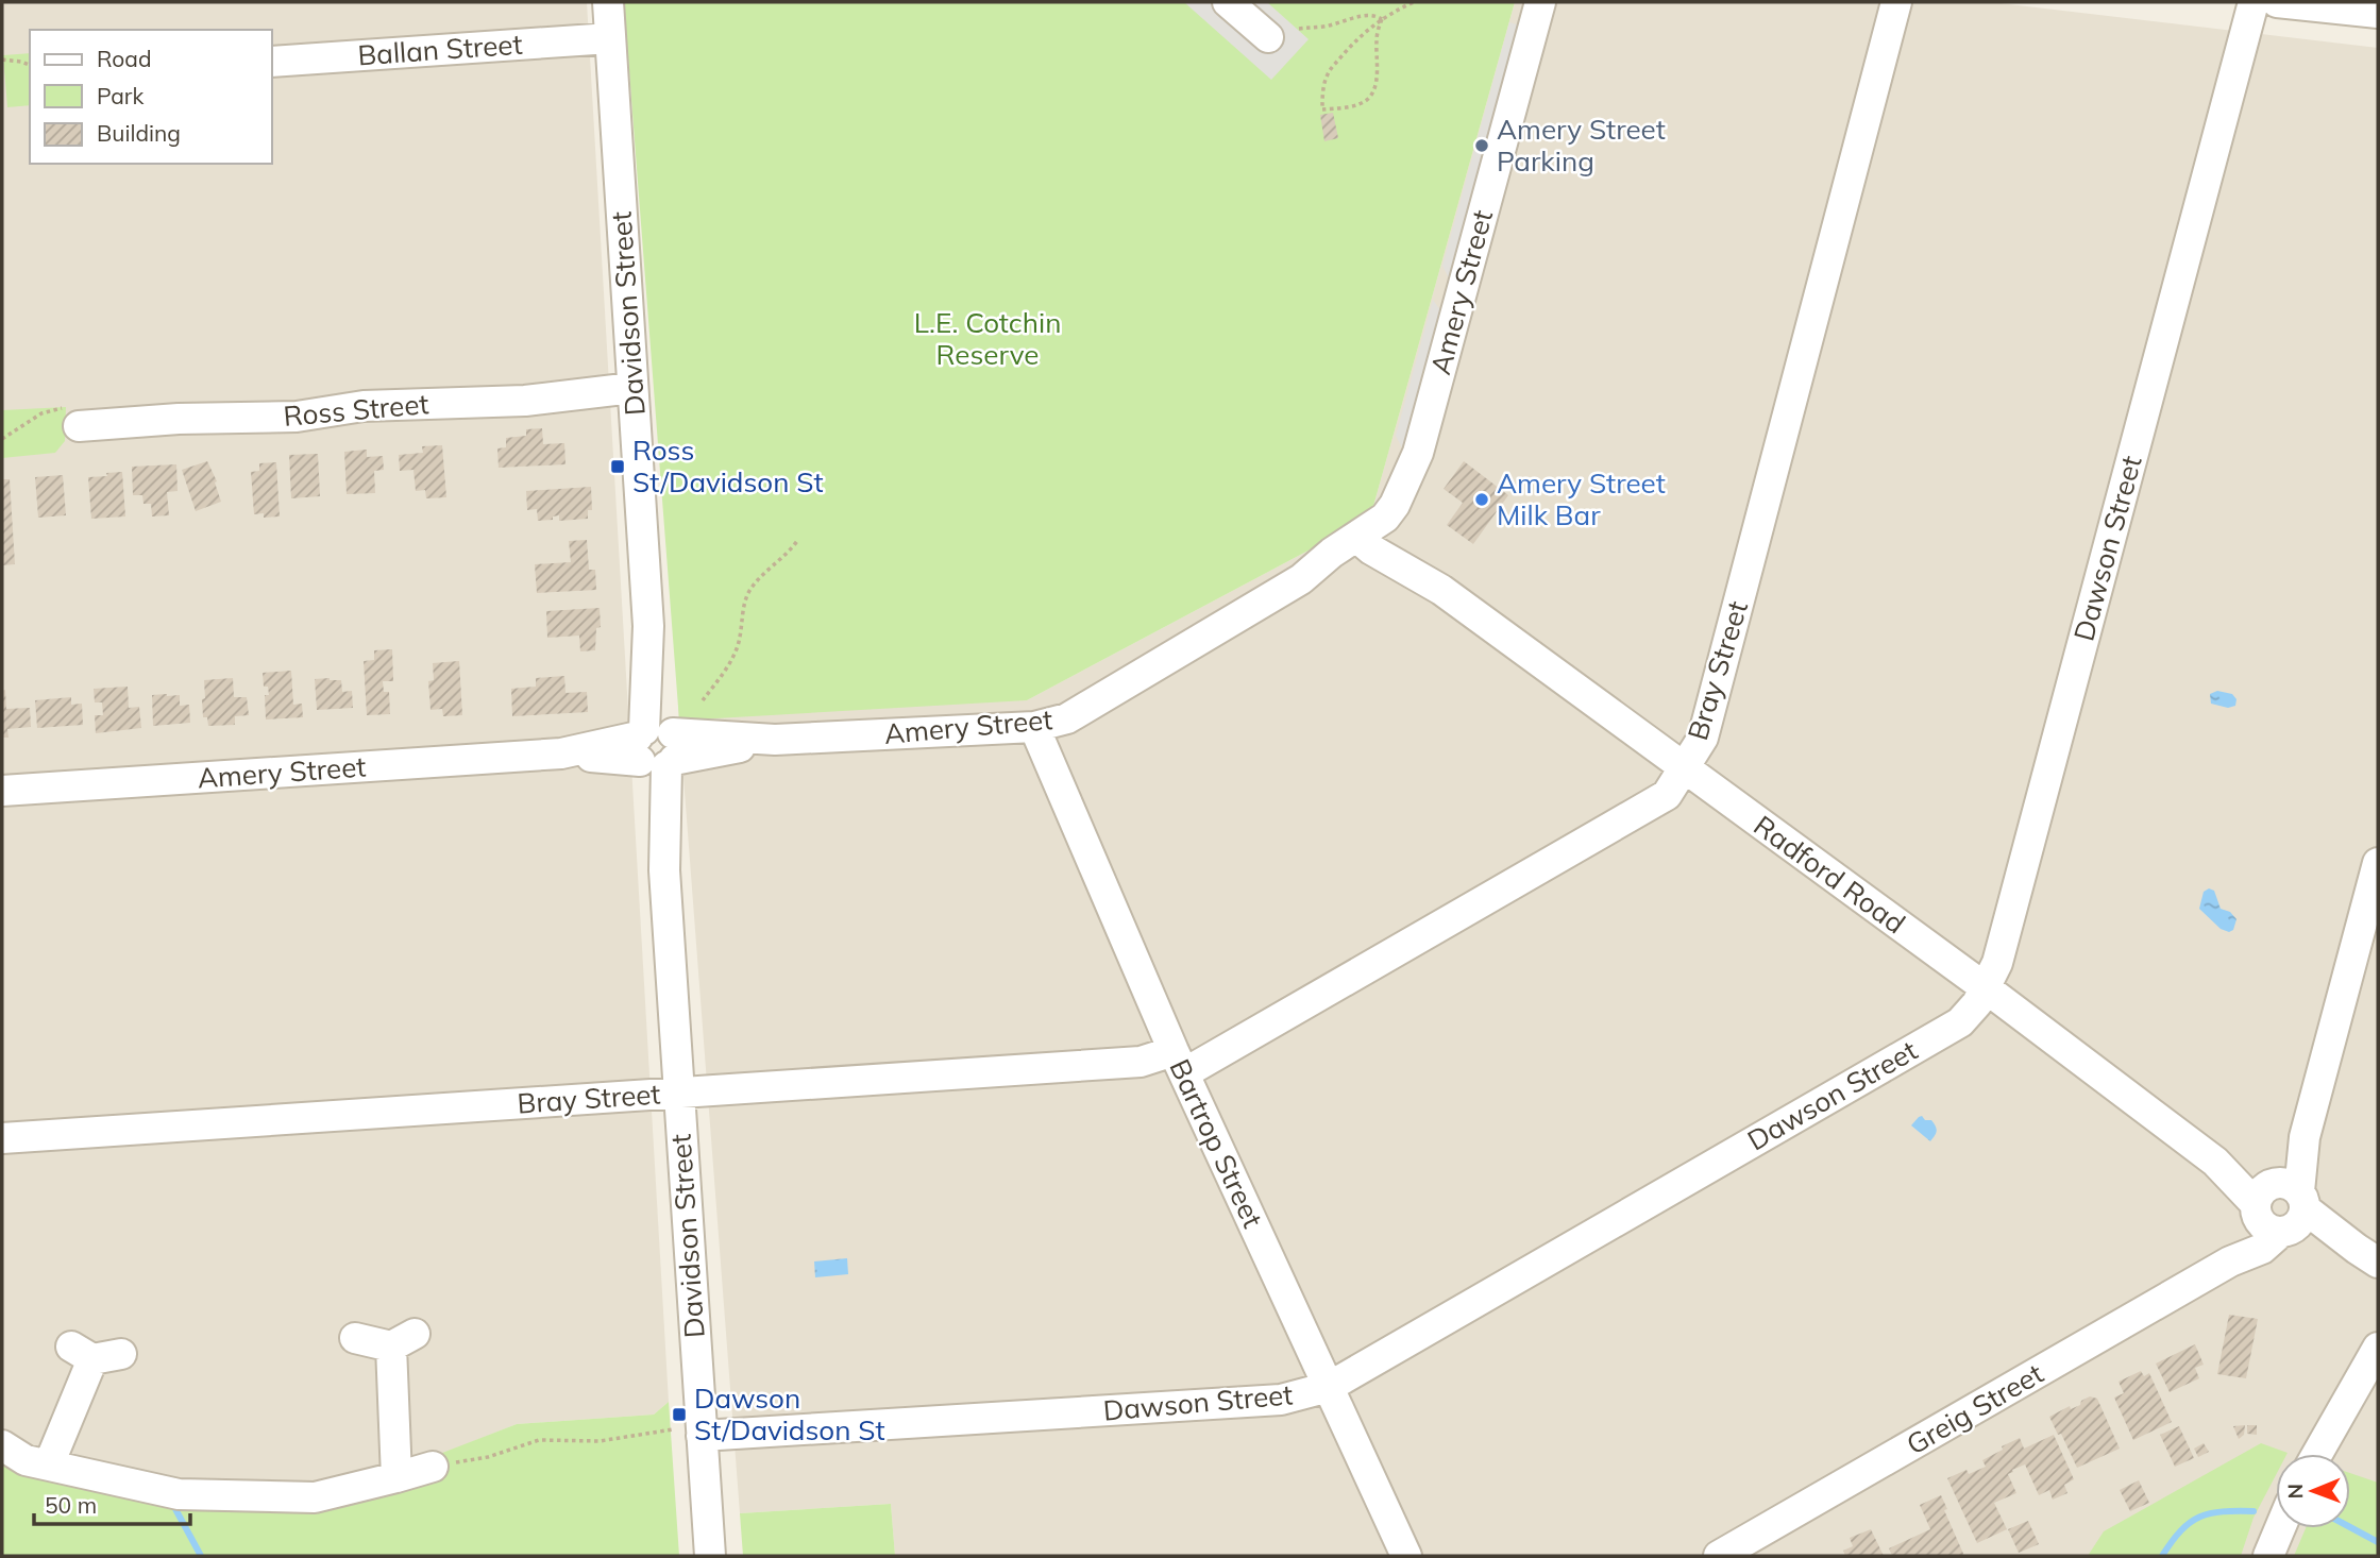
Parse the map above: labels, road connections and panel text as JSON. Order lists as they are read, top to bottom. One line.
{"streets":{"street":["Ballan Street","Amery Street","Davidson Street","Ross Street","Dawson Street","Bray Street","Radford Road","Bartrop Street","Greig Street"]},"crossings":[["Ballan Street","Davidson Street"],["Amery Street","Davidson Street"],["Amery Street","Radford Road"],["Amery Street","Bartrop Street"],["Davidson Street","Ross Street"],["Davidson Street","Dawson Street"],["Davidson Street","Bray Street"],["Dawson Street","Radford Road"],["Dawson Street","Bartrop Street"],["Bray Street","Radford Road"],["Bray Street","Bartrop Street"],["Radford Road","Greig Street"]],"parks":["L.E. Cotchin Reserve"],"places":{"other":["Amery Street Parking","Amery Street Milk Bar"],"transit":["Ross St/Davidson St","Dawson St/Davidson St"]},"legend":["Road","Park","Building"],"scale_bar":"50 m","north":"left"}
